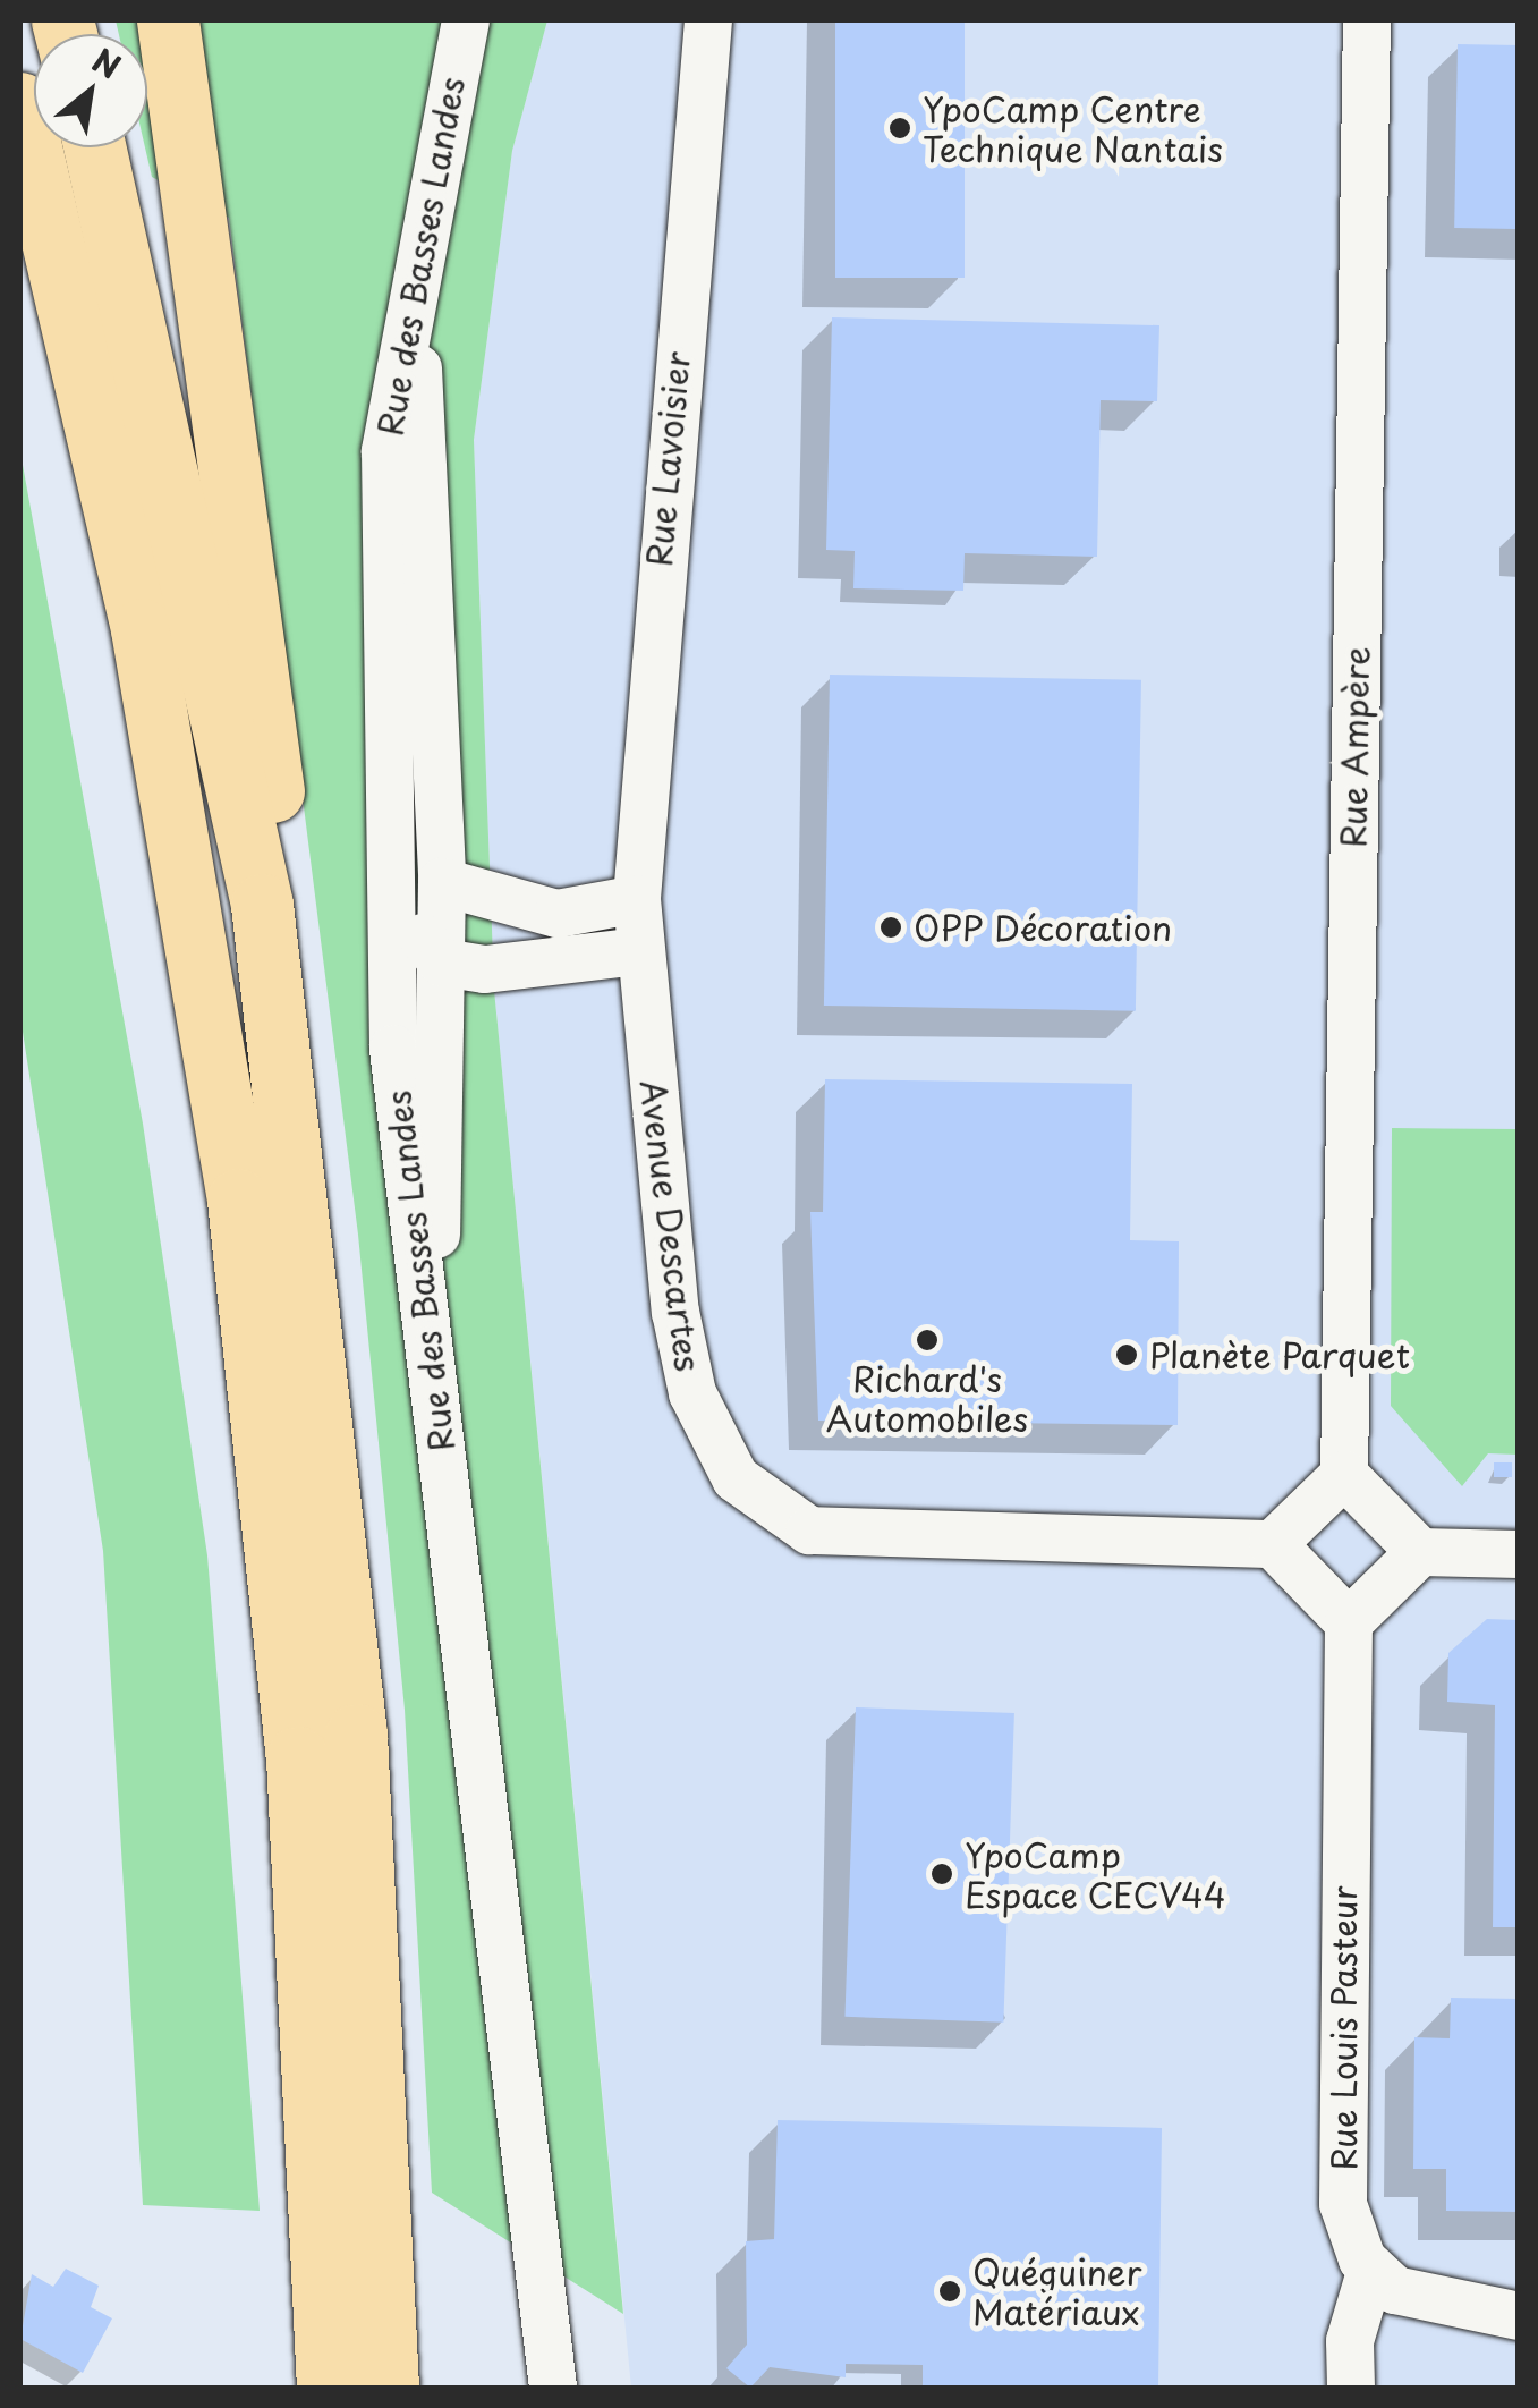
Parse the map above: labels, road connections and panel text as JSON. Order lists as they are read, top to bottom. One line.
{"streets":{"street":["Rue des Basses Landes","Rue Lavoisier","Rue Ampère","Avenue Descartes","Rue Louis Pasteur"]},"crossings":[["Rue Lavoisier","Avenue Descartes"]],"places":["YpoCamp Centre Technique Nantais","OPP Décoration","Richard's Automobiles","Planète Parquet","YpoCamp Espace CECV44","Quéguiner Matériaux"],"north":"top right"}
